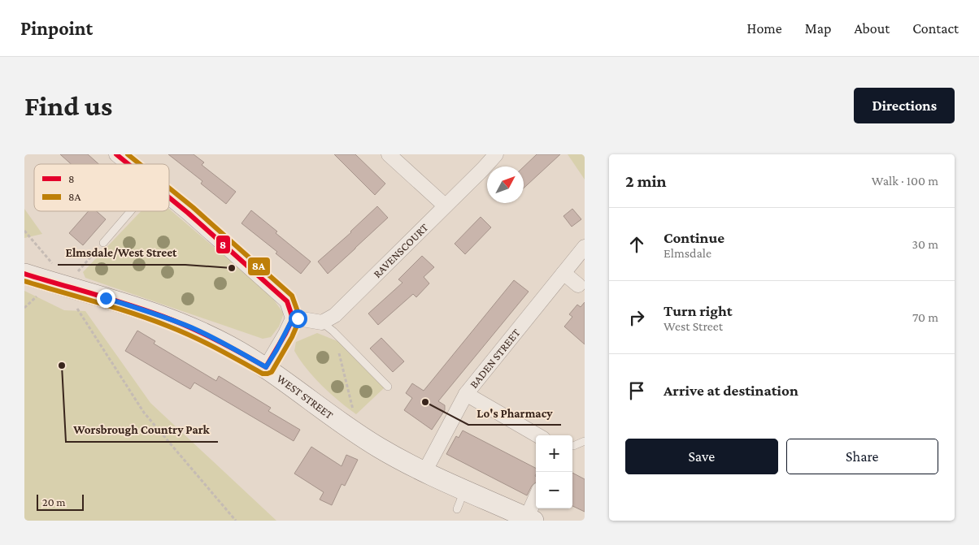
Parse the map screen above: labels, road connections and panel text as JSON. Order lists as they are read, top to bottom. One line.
{"streets":{"main road":["WEST STREET"],"street":["RAVENSCOURT","BADEN STREET"]},"crossings":[["BADEN STREET","WEST STREET"]],"places":["Elmsdale/West Street","Worsbrough Country Park","Lo's Pharmacy"],"lines":["transit line 8","transit line 8A"],"legend":["8","8A"],"scale_bar":"20 m","north":"top right","page":{"header":"Pinpoint","nav":["Home","Map","About","Contact"],"buttons":["Directions",["Save","Share"]],"title":"Find us","heading":["2 min","Walk · 100 m"],"list":[["Continue","Elmsdale","30 m"],["Turn right","West Street","70 m"],"Arrive at destination"],"map_buttons":["+","−"],"scale":"20 m"}}
